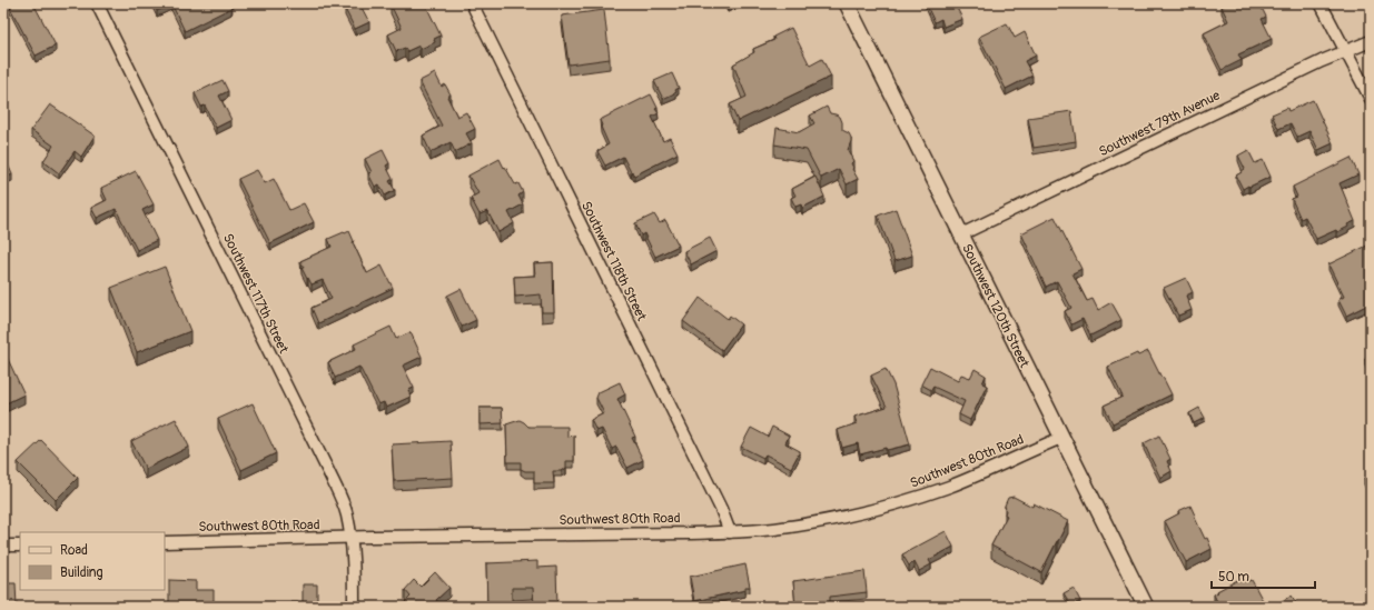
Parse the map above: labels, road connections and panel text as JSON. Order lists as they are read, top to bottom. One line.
{"streets":{"street":["Southwest 79th Avenue","Southwest 118th Street","Southwest 117th Street","Southwest 120th Street","Southwest 80th Road"]},"crossings":[["Southwest 79th Avenue","Southwest 120th Street"],["Southwest 118th Street","Southwest 80th Road"],["Southwest 117th Street","Southwest 80th Road"],["Southwest 120th Street","Southwest 80th Road"]],"legend":["Road","Building"],"scale_bar":"50 m"}
